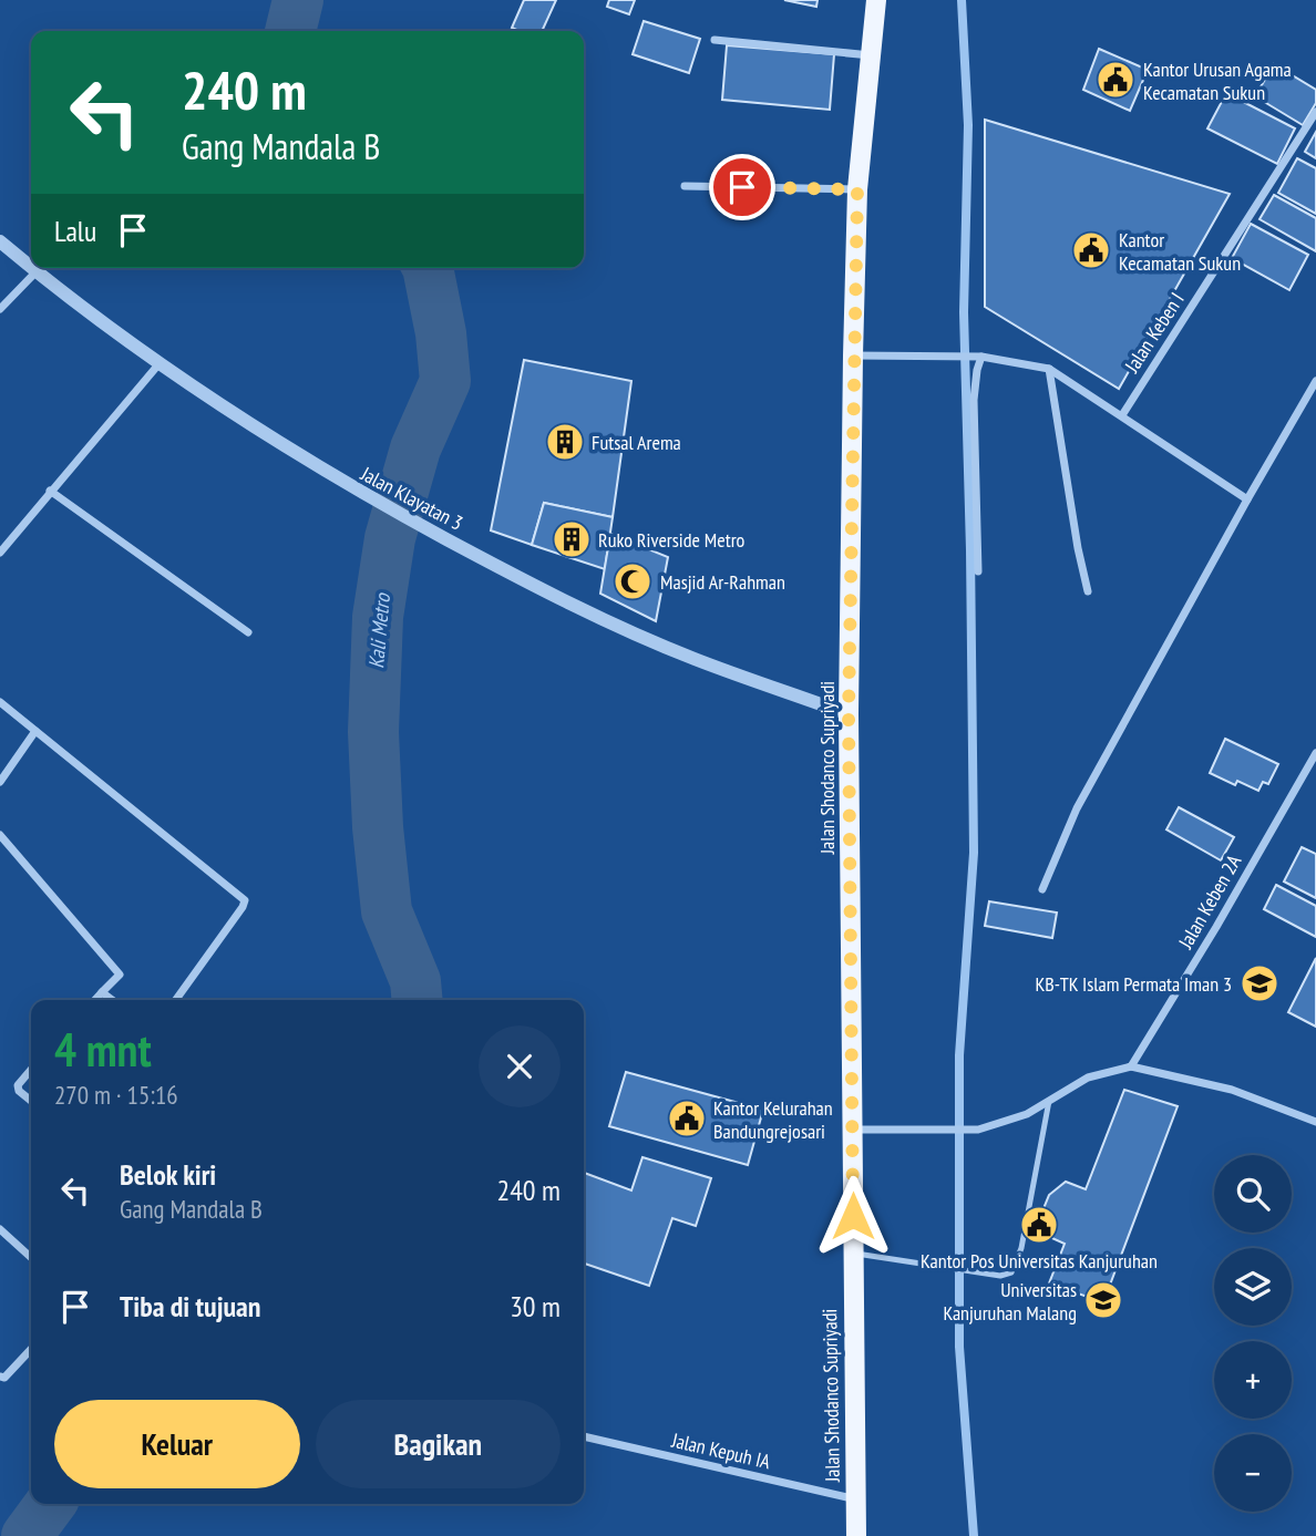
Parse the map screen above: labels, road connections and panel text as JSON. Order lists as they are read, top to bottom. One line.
{"streets":{"main road":["Jalan Shodanco Supriyadi"],"street":["Jalan Keben I","Jalan Klayatan 3","Jalan Keben 2A","Jalan Kepuh IA"]},"crossings":[["Jalan Klayatan 3","Jalan Shodanco Supriyadi"],["Jalan Shodanco Supriyadi","Jalan Kepuh IA"]],"water":["Kali Metro"],"places":{"public building":["Kantor Urusan Agama Kecamatan Sukun","Kantor Kecamatan Sukun","Kantor Kelurahan Bandungrejosari","Kantor Pos Universitas Kanjuruhan"],"building":["Futsal Arema","Ruko Riverside Metro"],"mosque":["Masjid Ar-Rahman"],"school or university":["KB-TK Islam Permata Iman 3","Universitas Kanjuruhan Malang"]},"page":{"turn":["240 m","Gang Mandala B"],"then":"Lalu","heading":["4 mnt","270 m · 15:16"],"list":[{"name":"Belok kiri","note":"Gang Mandala B","value":"240 m"},{"name":"Tiba di tujuan","value":"30 m"}],"map_buttons":["+","−"],"buttons":["Keluar","Bagikan"]}}
